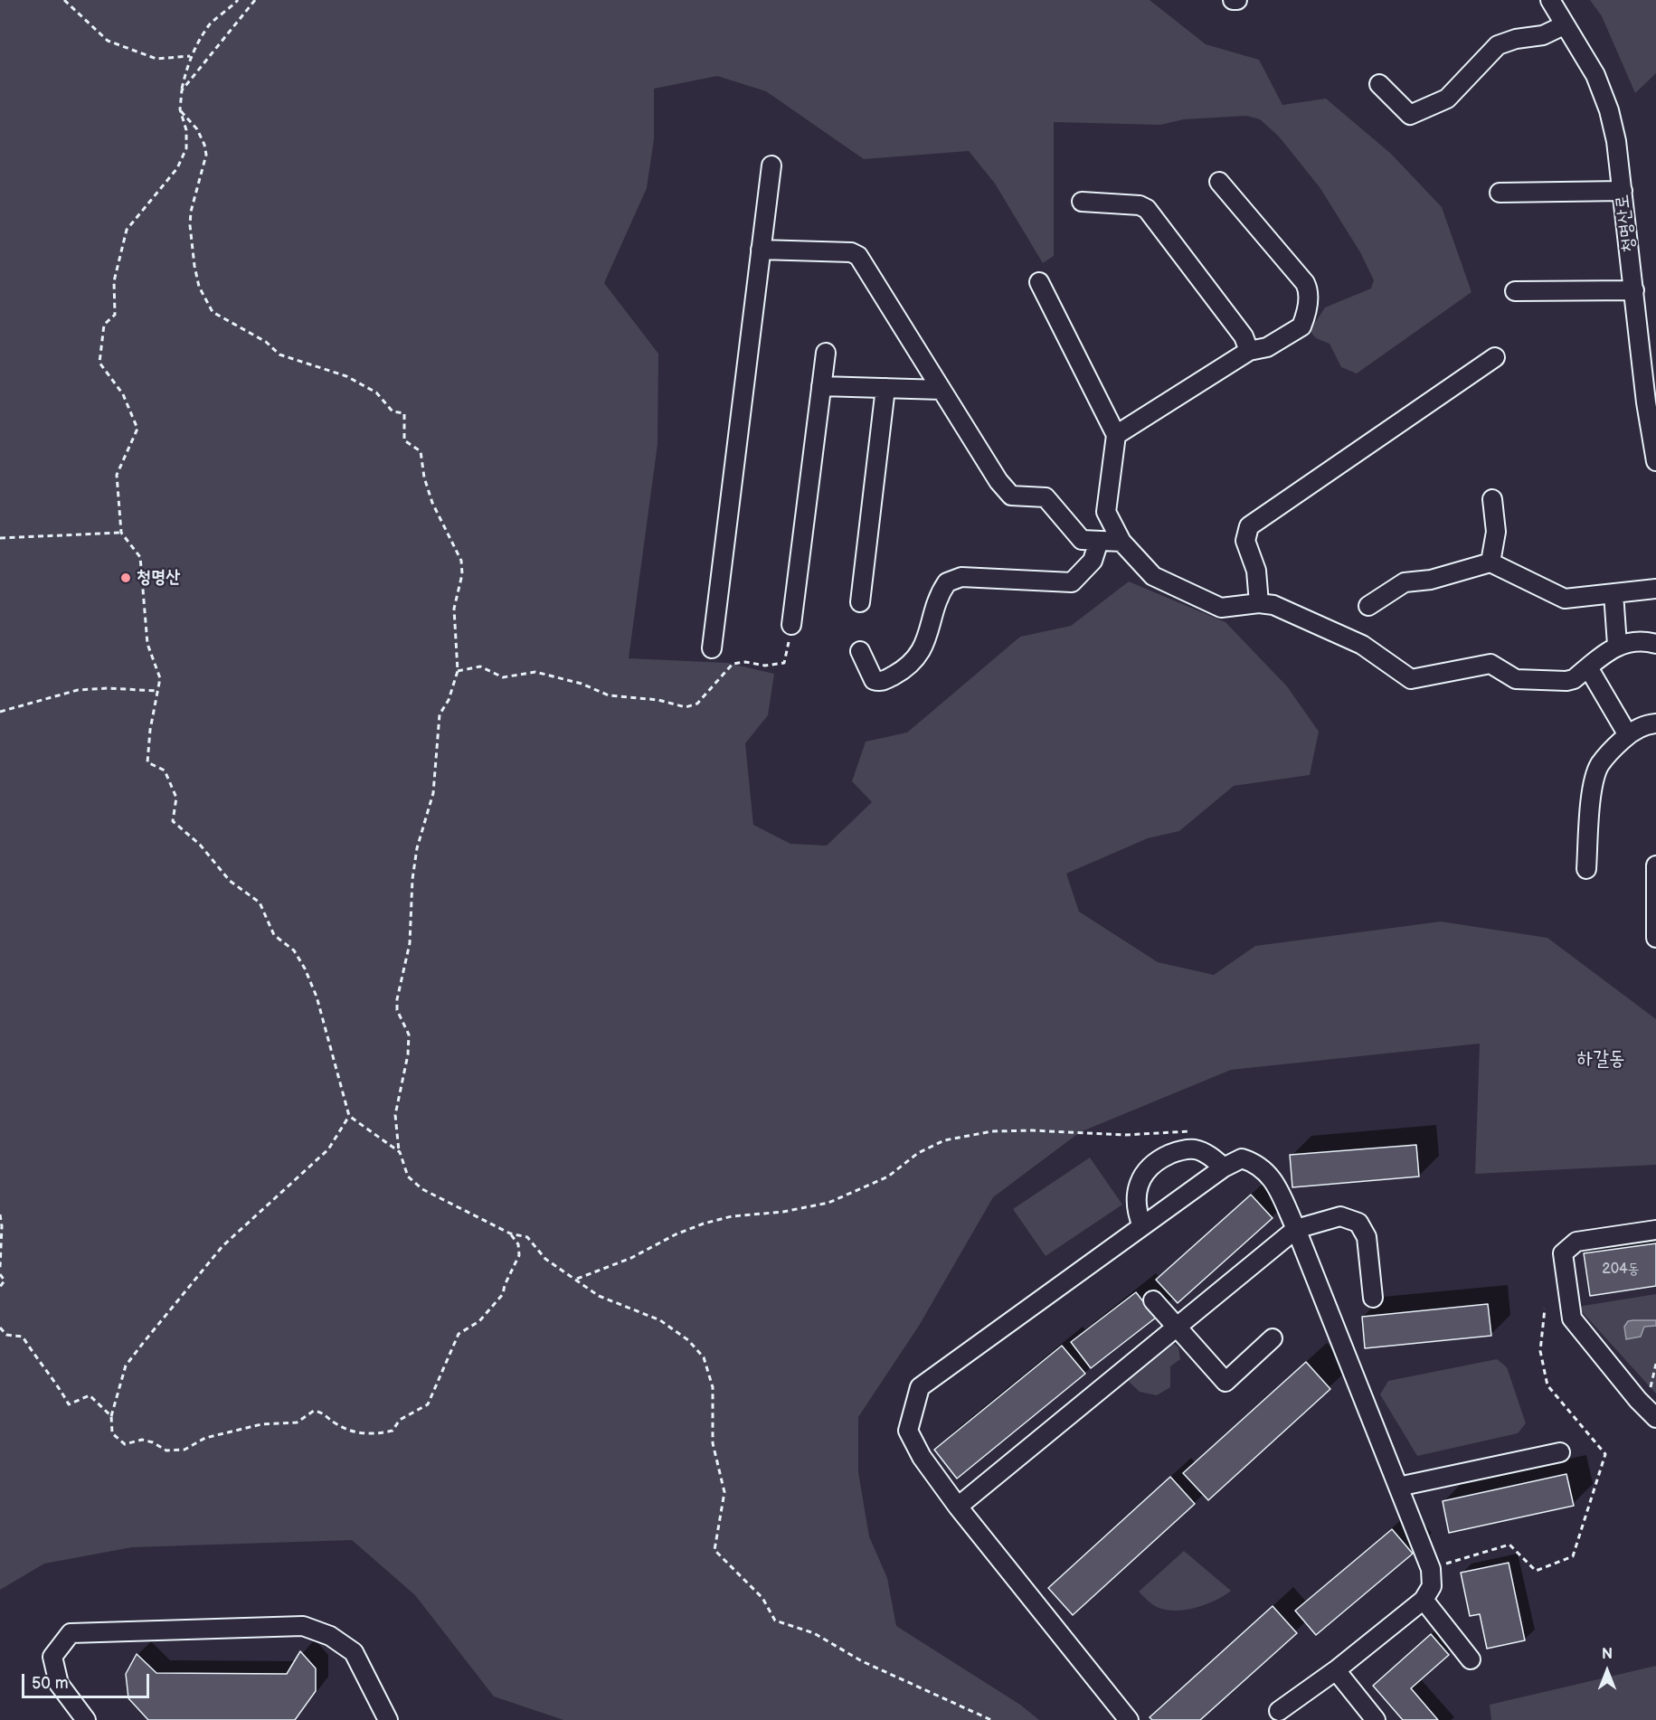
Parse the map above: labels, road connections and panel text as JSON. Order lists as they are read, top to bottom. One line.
{"streets":{"street":["청명산로"]},"districts":["하갈동"],"places":["청명산"],"house_numbers":["204동"],"scale_bar":"50 m","north":"top"}
